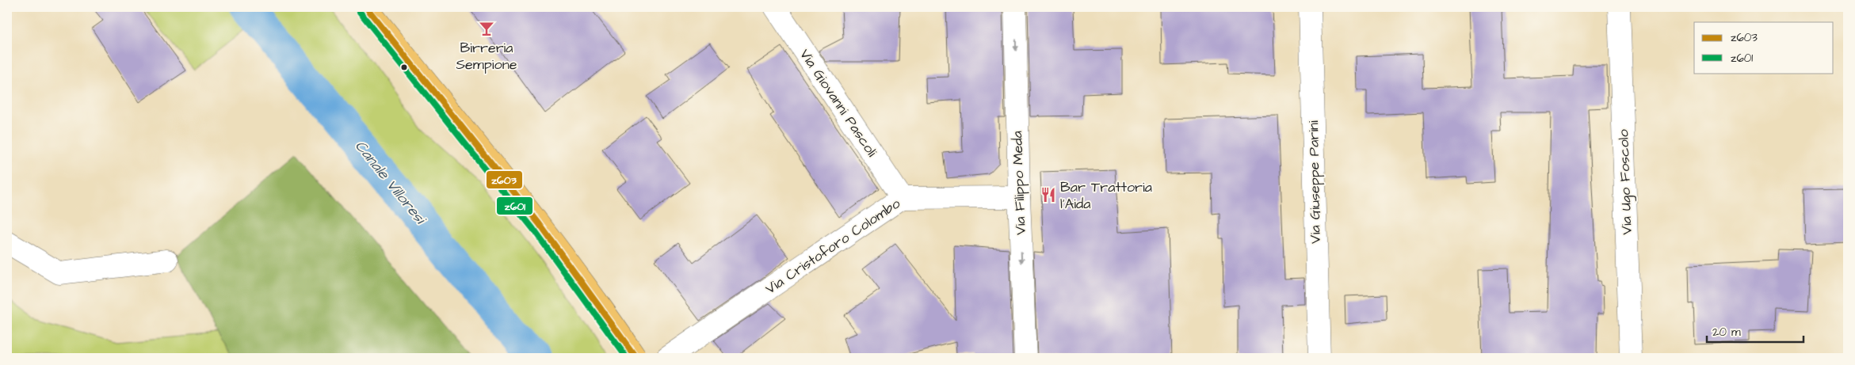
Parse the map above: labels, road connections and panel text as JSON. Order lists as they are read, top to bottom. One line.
{"streets":{"street":["Via Giovanni Pascoli","Via Giuseppe Parini","Via Ugo Foscolo","Via Filippo Meda","Via Cristoforo Colombo"]},"crossings":[["Via Giovanni Pascoli","Via Cristoforo Colombo"],["Via Filippo Meda","Via Cristoforo Colombo"]],"one_way":["Via Filippo Meda"],"water":["Canale Villoresi"],"places":{"bar":["Birreria Sempione"],"restaurant":["Bar Trattoria l'Aida"]},"lines":["transit line z603","transit line z601"],"legend":["z603","z601"],"scale_bar":"20 m"}
